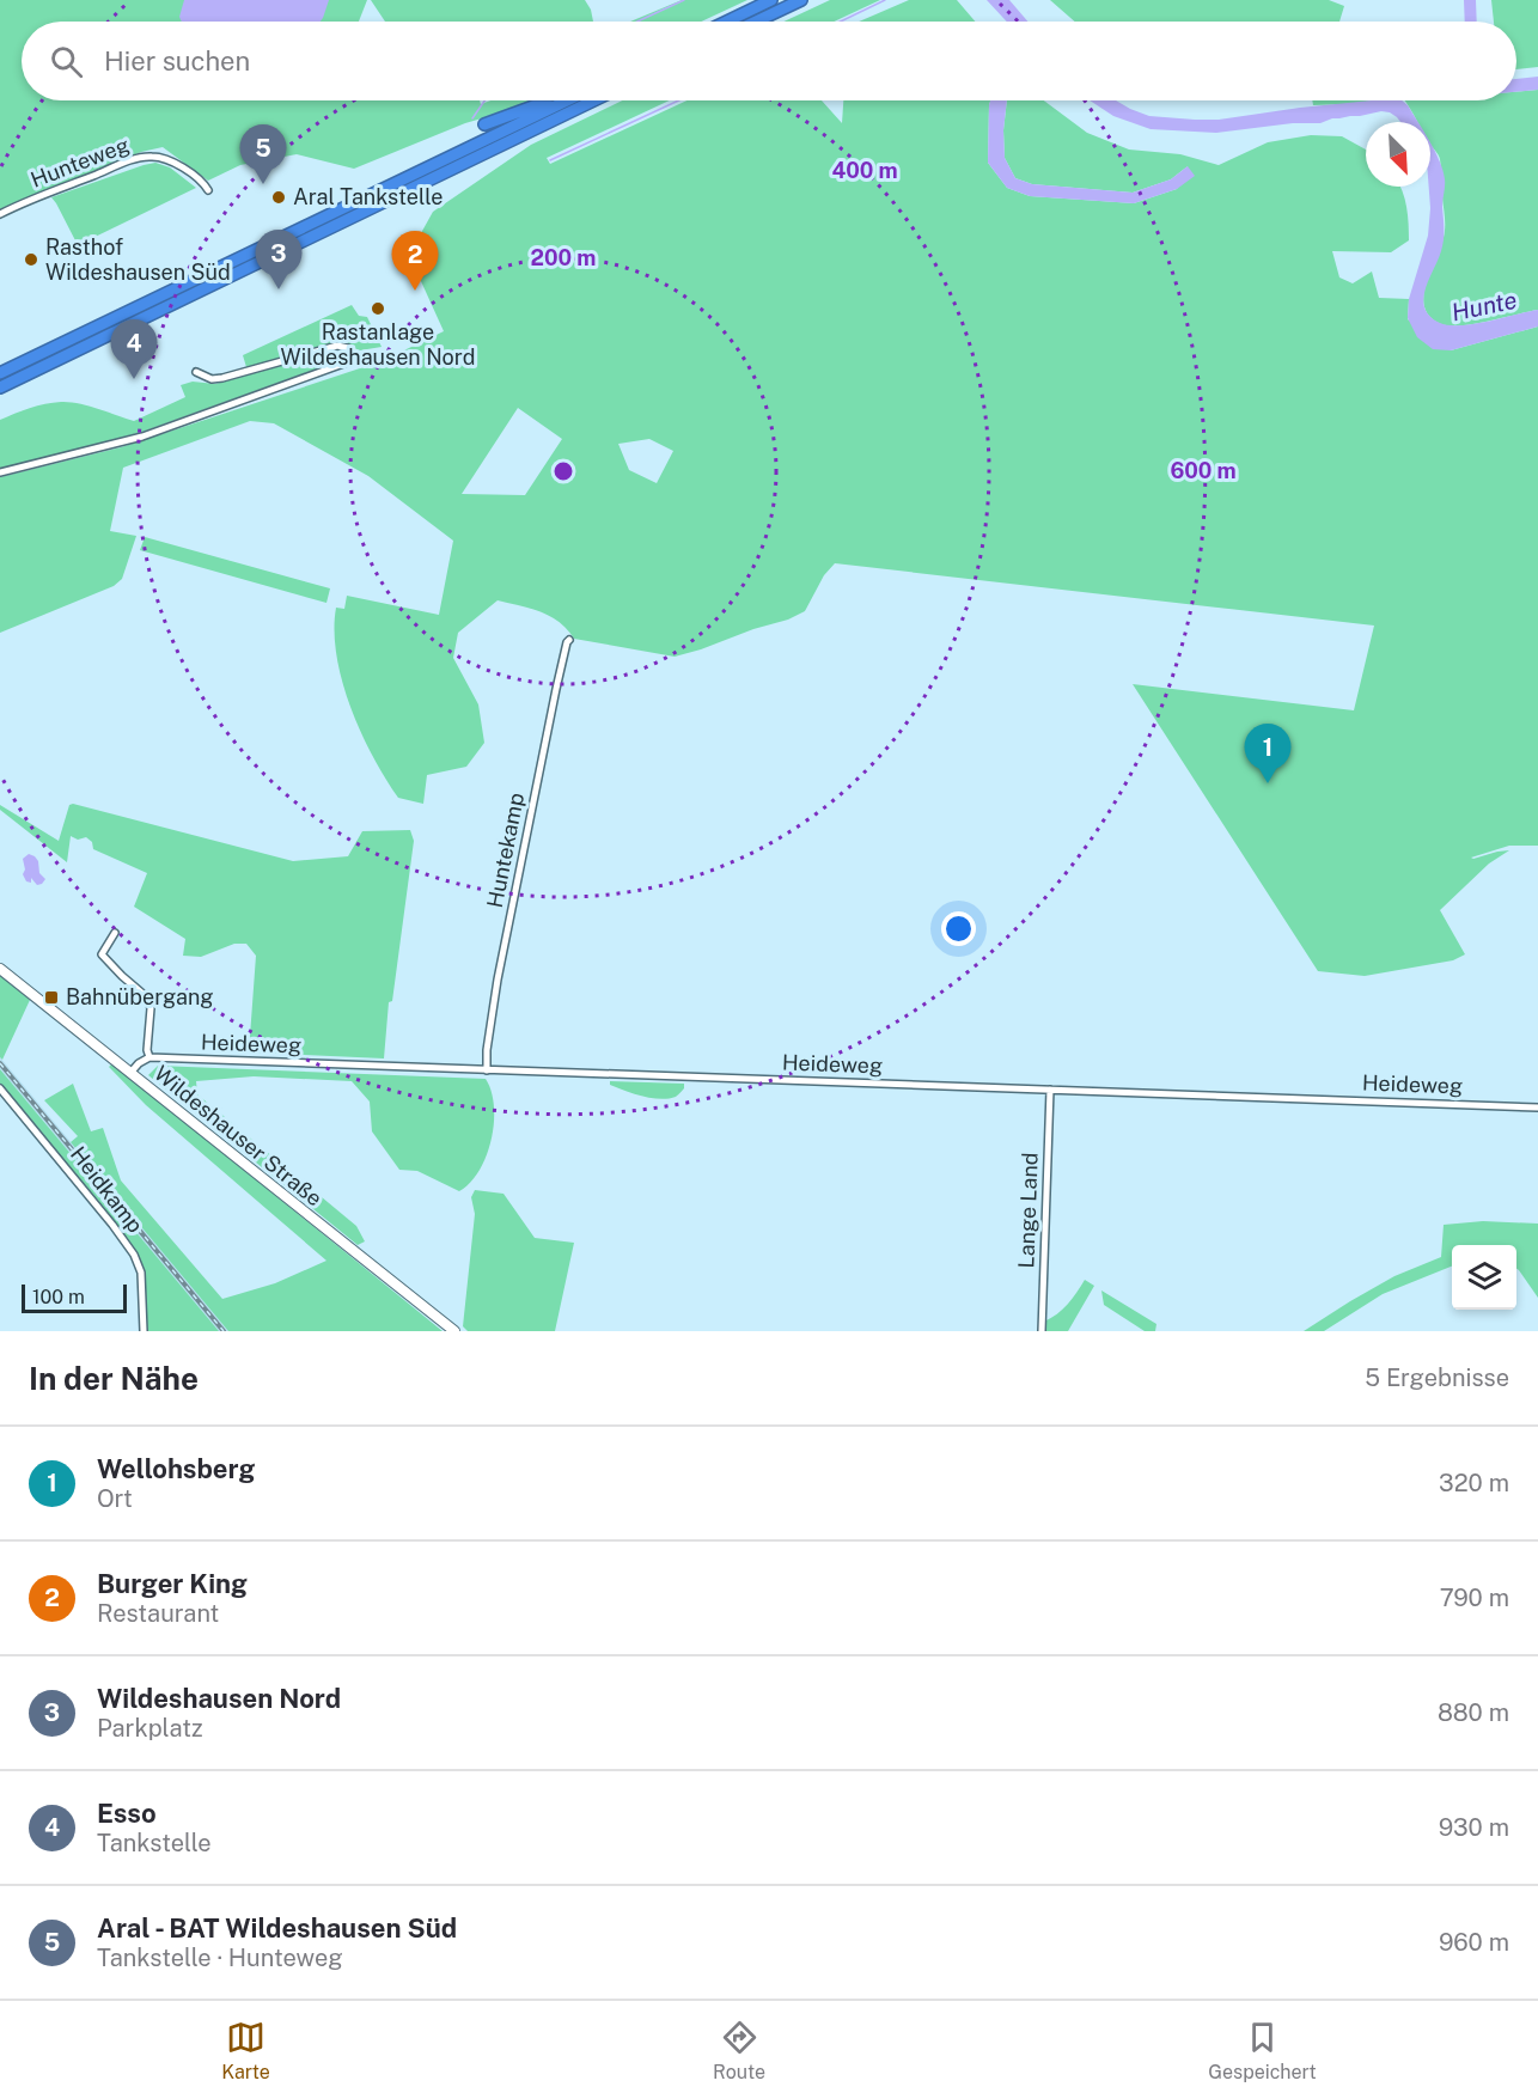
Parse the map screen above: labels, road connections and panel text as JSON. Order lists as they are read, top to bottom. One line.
{"streets":{"main road":["Wildeshauser Straße"],"street":["Hunteweg","Huntekamp","Heideweg","Heidkamp","Lange Land"]},"crossings":[["Huntekamp","Heideweg"],["Heideweg","Lange Land"]],"water":["Hunte"],"places":{"other":["Aral Tankstelle","Rasthof Wildeshausen Süd","Rastanlage Wildeshausen Nord"],"transit":["Bahnübergang"]},"scale_bar":"100 m","north":"bottom right","page":{"search":"Hier suchen","pins":["5","3","2","4","1"],"scale":"100 m","heading":["In der Nähe","5 Ergebnisse"],"list":[{"mark":"1","name":"Wellohsberg","note":"Ort","value":"320 m"},{"mark":"2","name":"Burger King","note":"Restaurant","value":"790 m"},{"mark":"3","name":"Wildeshausen Nord","note":"Parkplatz","value":"880 m"},{"mark":"4","name":"Esso","note":"Tankstelle","value":"930 m"},{"mark":"5","name":"Aral - BAT Wildeshausen Süd","note":"Tankstelle · Hunteweg","value":"960 m"}],"nav":["Karte","Route","Gespeichert"]},"rings":["400 m","200 m","600 m"]}
